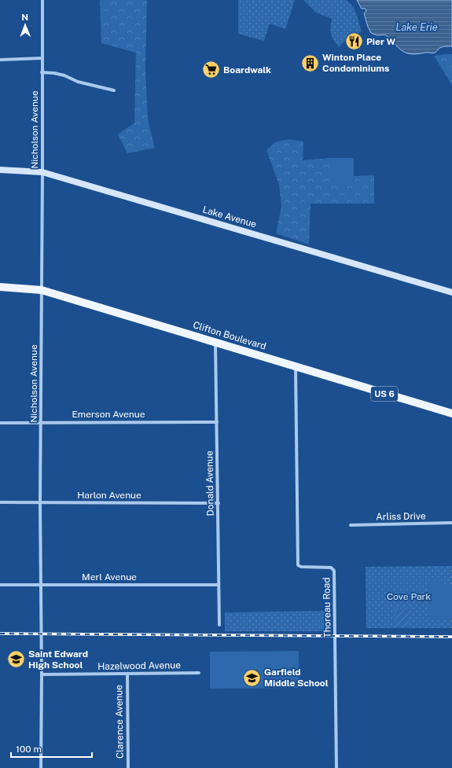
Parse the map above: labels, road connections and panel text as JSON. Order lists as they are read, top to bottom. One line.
{"streets":{"main road":["Clifton Boulevard","US 6"],"street":["Nicholson Avenue","Lake Avenue","Emerson Avenue","Donald Avenue","Harlon Avenue","Arliss Drive","Merl Avenue","Thoreau Road","Hazelwood Avenue","Clarence Avenue"]},"crossings":[["Nicholson Avenue","Lake Avenue"],["Nicholson Avenue","Clifton Boulevard"],["Nicholson Avenue","Emerson Avenue"],["Nicholson Avenue","Harlon Avenue"],["Nicholson Avenue","Merl Avenue"],["Nicholson Avenue","Hazelwood Avenue"],["Clifton Boulevard","Donald Avenue"],["Clifton Boulevard","Thoreau Road"],["Emerson Avenue","Donald Avenue"],["Donald Avenue","Harlon Avenue"],["Donald Avenue","Merl Avenue"],["Hazelwood Avenue","Clarence Avenue"]],"water":["Lake Erie"],"parks":["Cove Park"],"places":{"restaurant":["Pier W"],"building":["Winton Place Condominiums"],"supermarket":["Boardwalk"],"school or university":["Saint Edward High School","Garfield Middle School"]},"scale_bar":"100 m","north":"top"}
